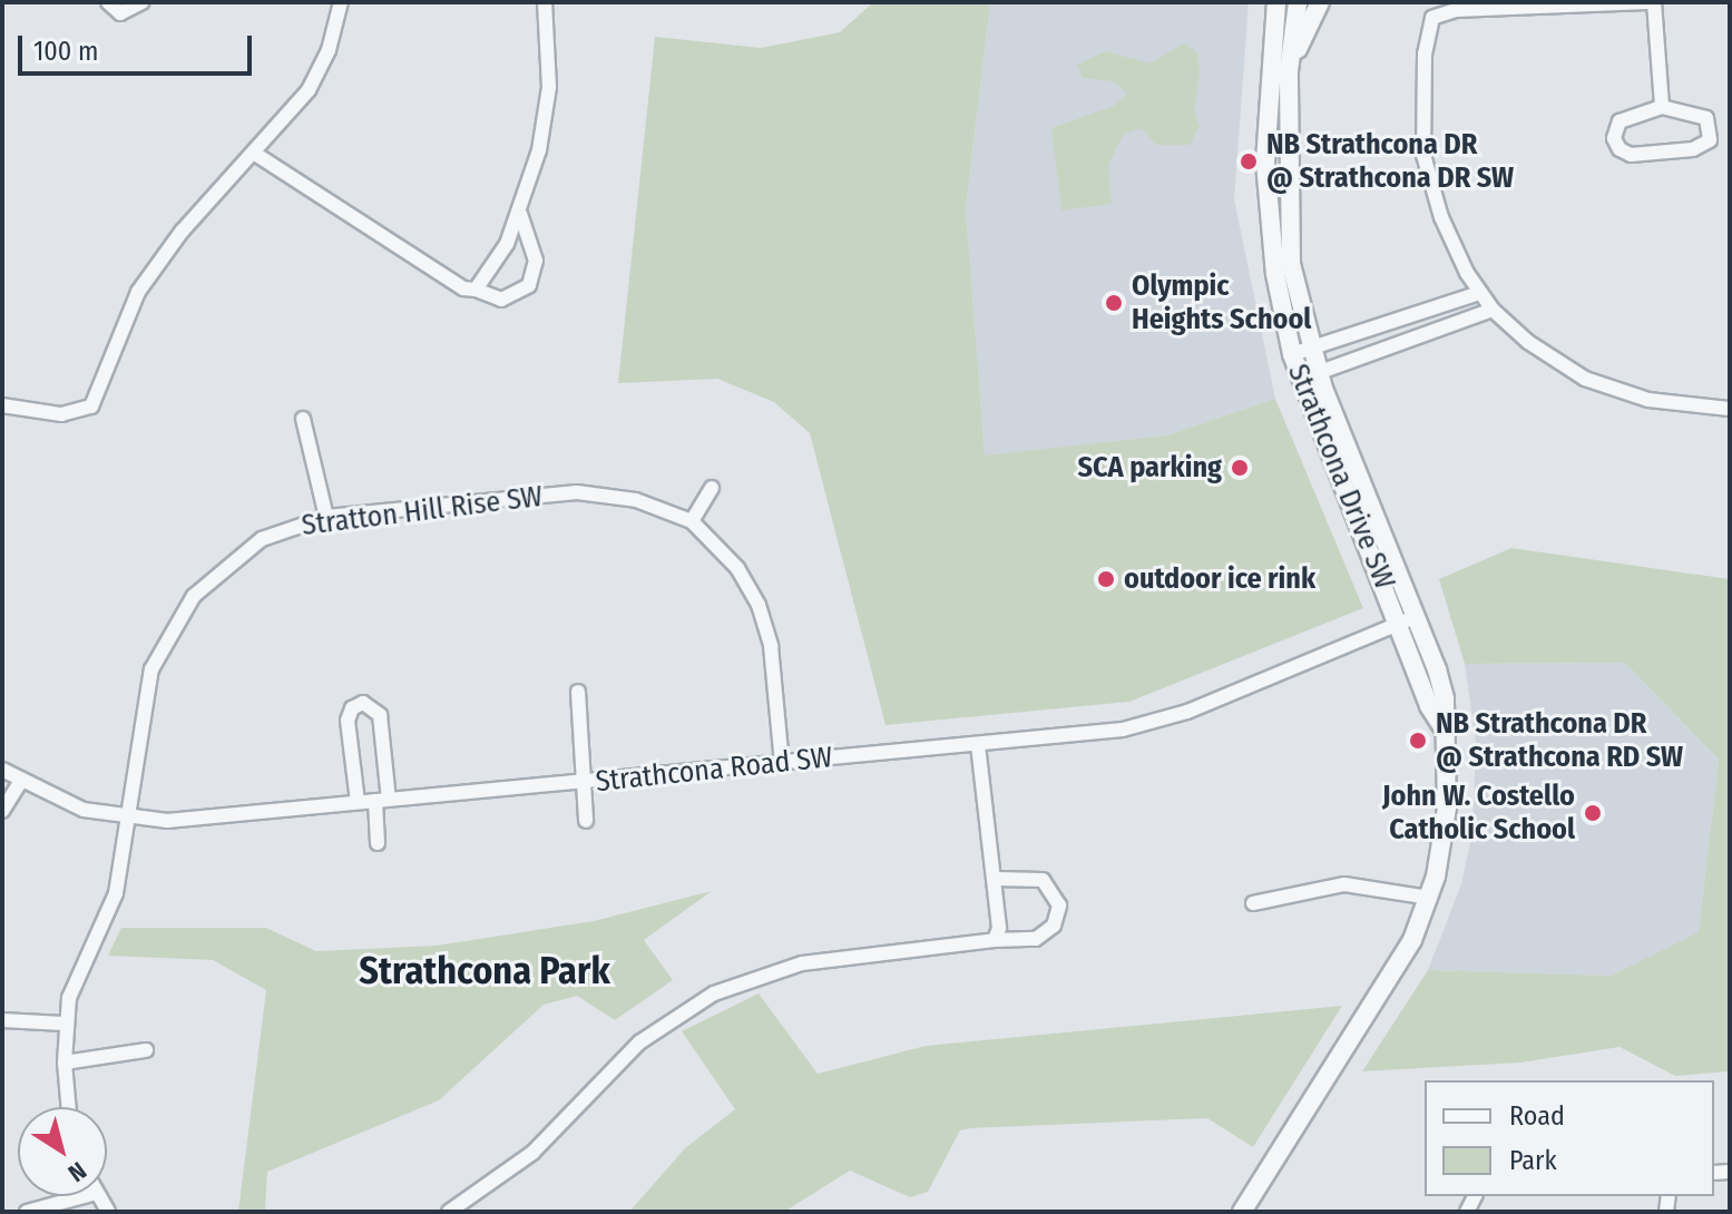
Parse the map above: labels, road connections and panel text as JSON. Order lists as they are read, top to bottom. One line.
{"streets":{"street":["Strathcona Drive SW","Stratton Hill Rise SW","Strathcona Road SW"]},"crossings":[["Strathcona Drive SW","Strathcona Road SW"],["Stratton Hill Rise SW","Strathcona Road SW"]],"districts":["Strathcona Park"],"places":["NB Strathcona DR @ Strathcona DR SW","Olympic Heights School","SCA parking","outdoor ice rink","NB Strathcona DR @ Strathcona RD SW","John W. Costello Catholic School"],"legend":["Road","Park"],"scale_bar":"100 m","north":"bottom right"}
